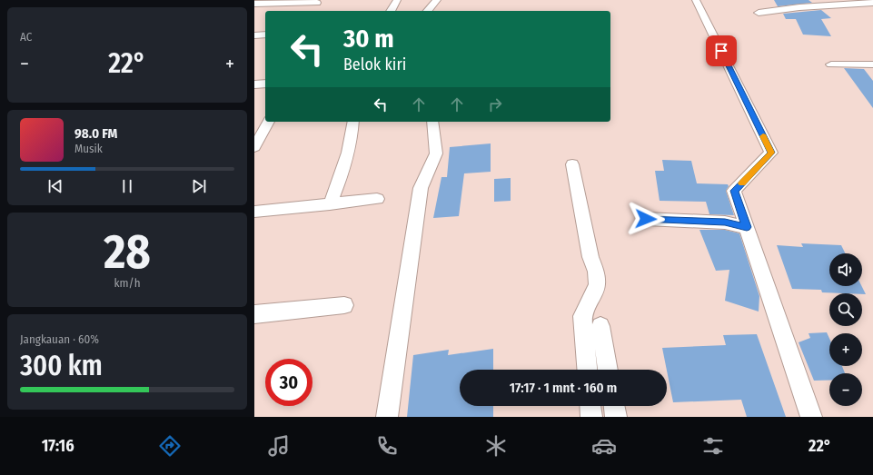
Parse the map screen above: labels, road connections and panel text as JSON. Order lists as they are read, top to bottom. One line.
{"page":{"tile":["AC",["28","km/h"],["Jangkauan · 60%","300 km"]],"turn":["30 m","Belok kiri"],"heat":["−","22°","+"],"song":["98.0 FM","Musik"],"map_buttons":["+","−"],"limit":"30","trip":"17:17 · 1 mnt · 160 m","tabs":["17:16","22°"]}}
